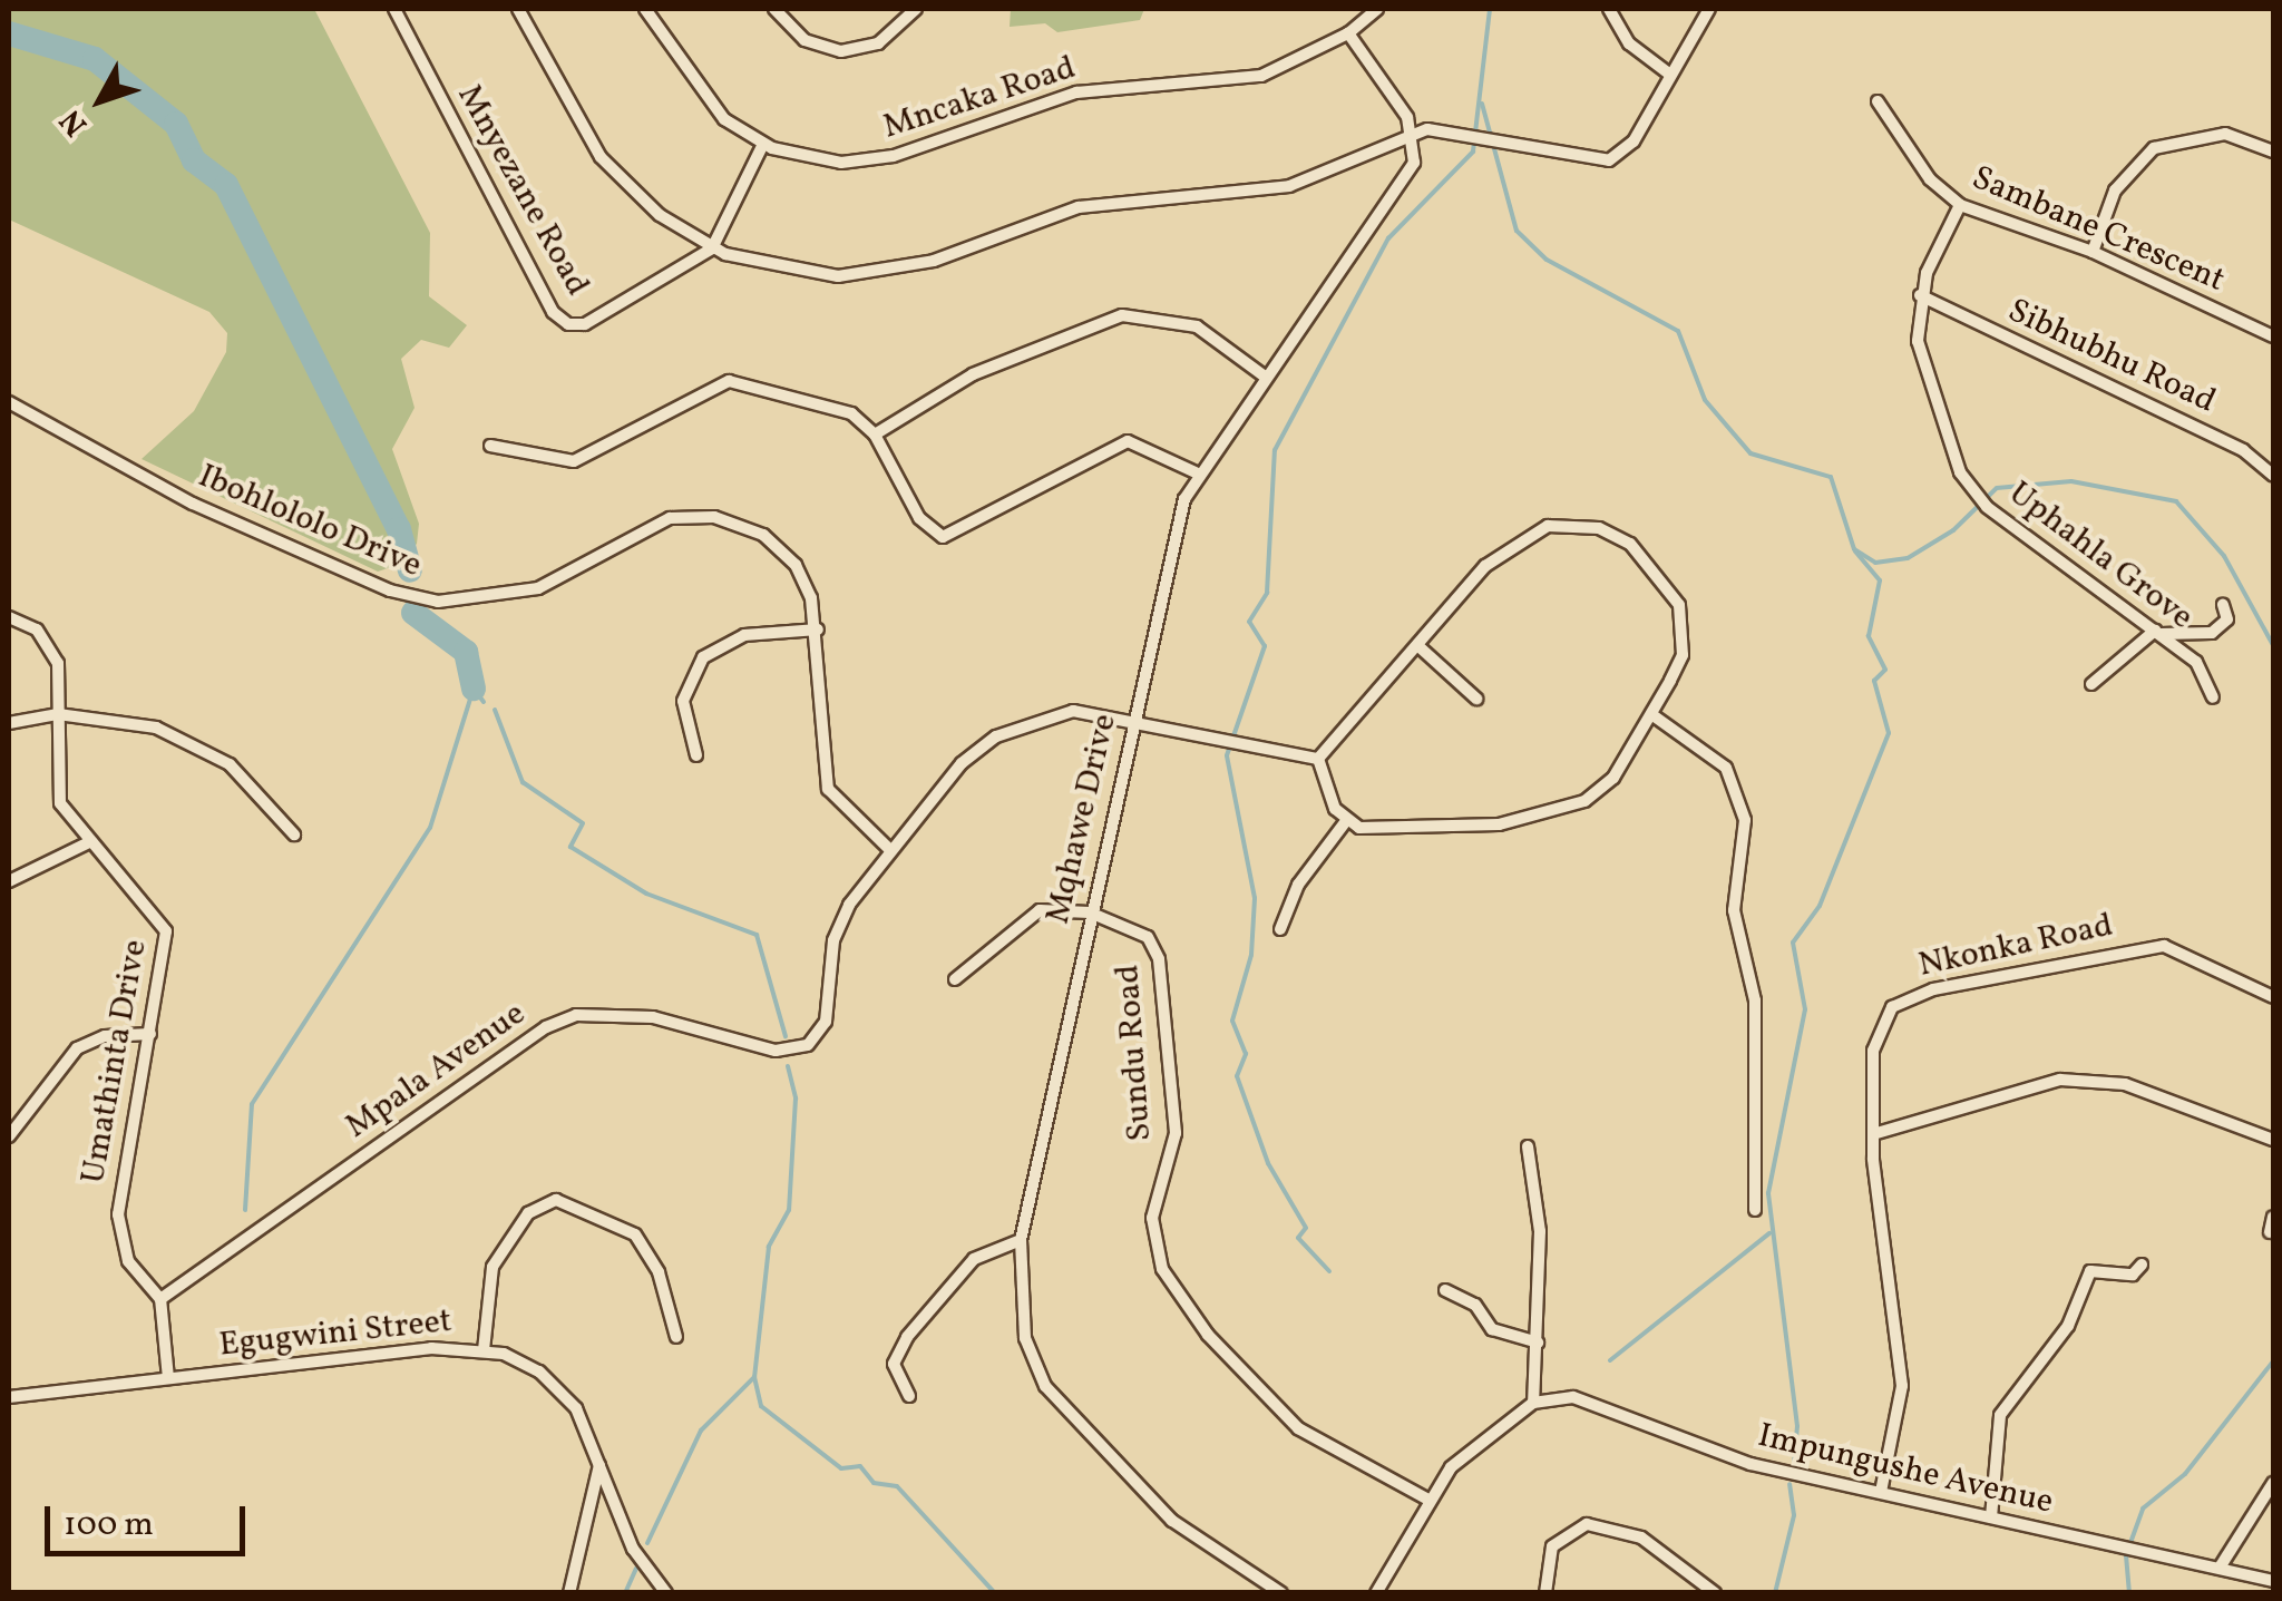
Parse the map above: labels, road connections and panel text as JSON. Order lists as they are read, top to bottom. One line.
{"streets":{"street":["Mncaka Road","Mnyezane Road","Sambane Crescent","Sibhubhu Road","Ibohlololo Drive","Uphahla Grove","Mqhawe Drive","Nkonka Road","Sundu Road","Umathinta Drive","Mpala Avenue","Egugwini Street","Impungushe Avenue"]},"crossings":[["Sambane Crescent","Uphahla Grove"],["Sibhubhu Road","Uphahla Grove"],["Ibohlololo Drive","Mpala Avenue"],["Mqhawe Drive","Sundu Road"],["Mqhawe Drive","Mpala Avenue"],["Nkonka Road","Impungushe Avenue"],["Umathinta Drive","Mpala Avenue"]],"scale_bar":"100 m","north":"bottom left"}
